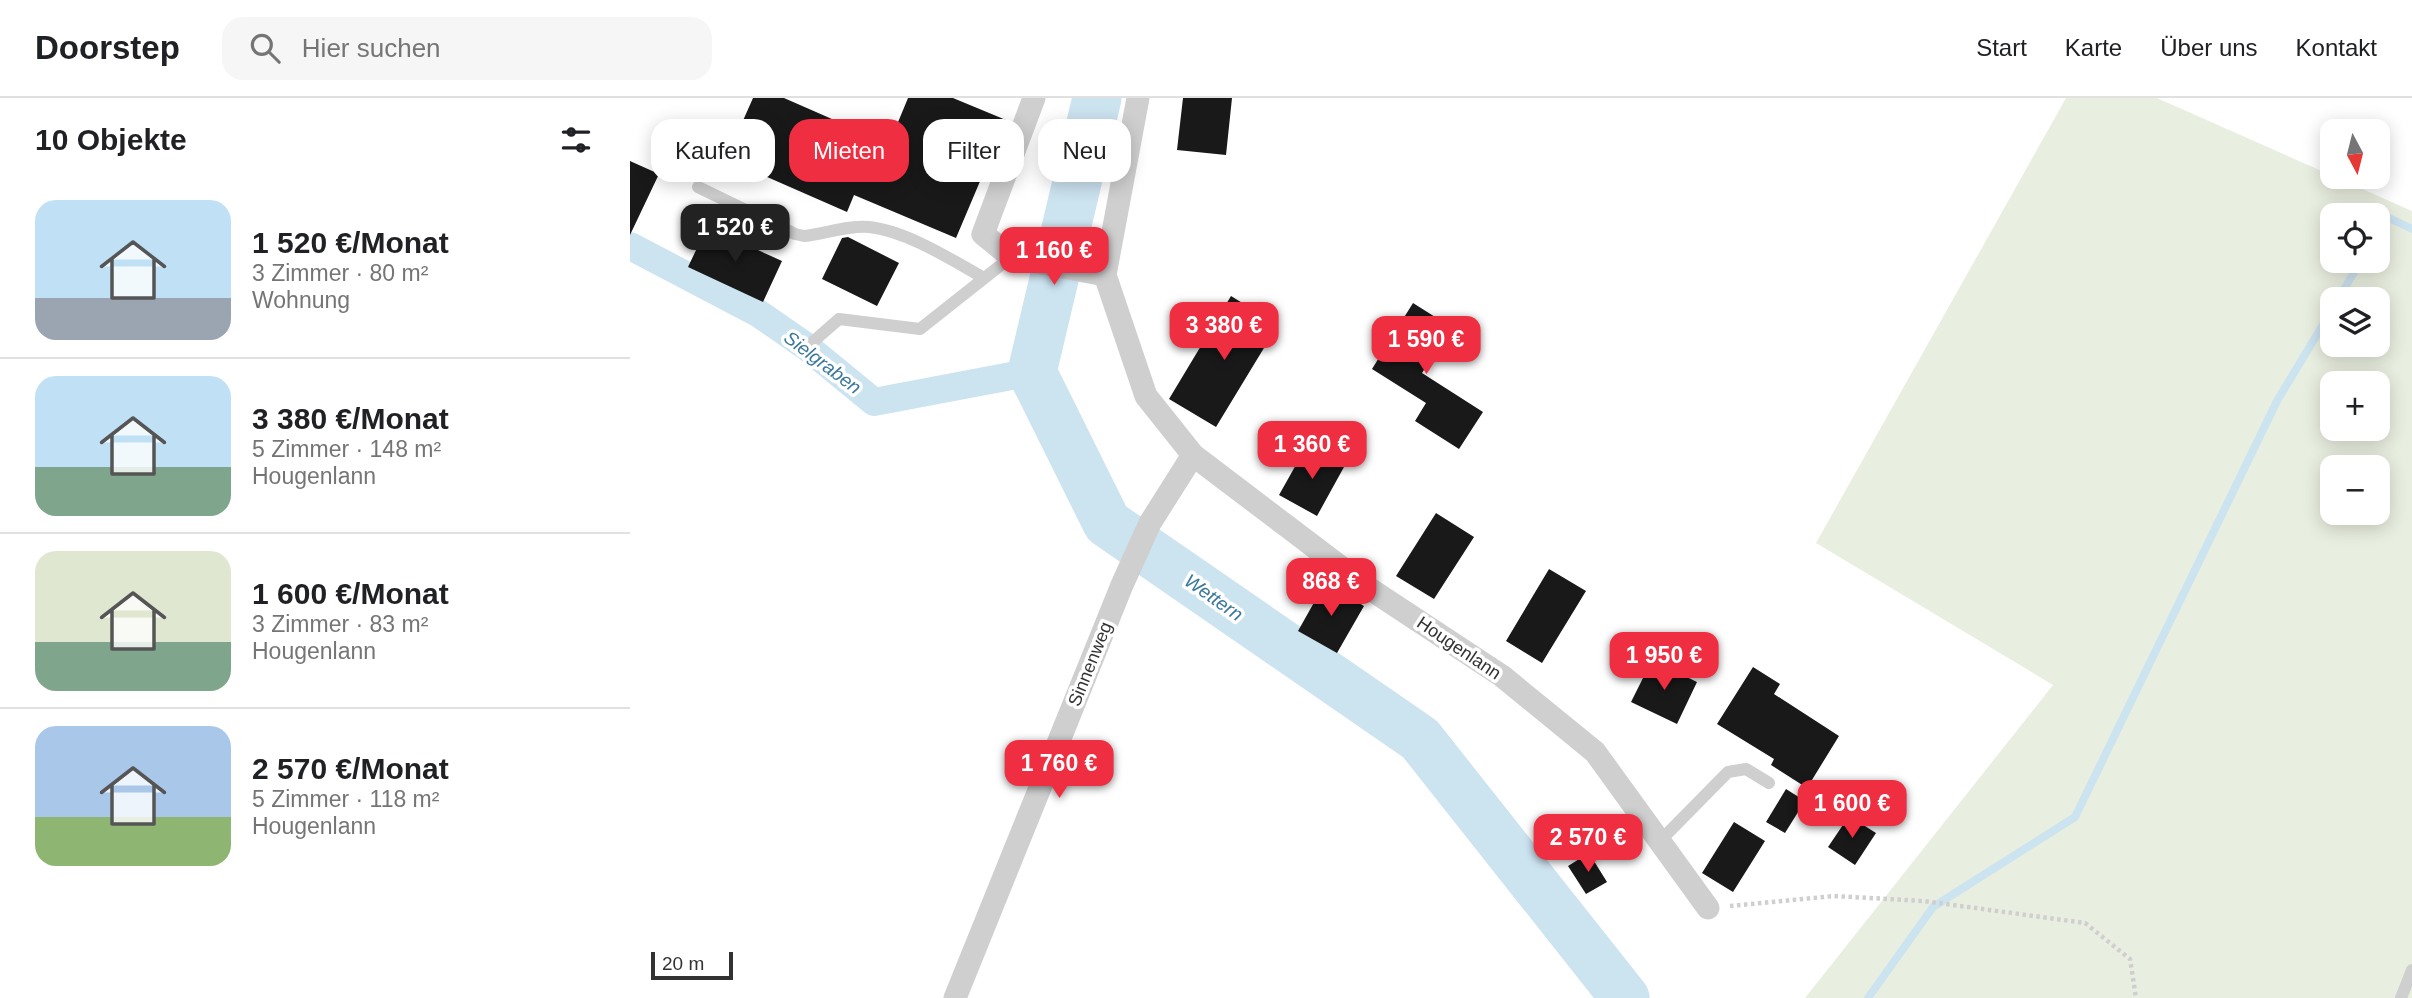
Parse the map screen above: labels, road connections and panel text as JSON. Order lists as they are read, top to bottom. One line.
{"streets":{"street":["Hougenlann","Sinnenweg"]},"crossings":[["Hougenlann","Sinnenweg"]],"water":["Sielgraben","Wettern"],"scale_bar":"20 m","north":"bottom","page":{"header":"Doorstep","search":"Hier suchen","nav":["Start","Karte","Über uns","Kontakt"],"heading":"10 Objekte","map_buttons":["+","−"],"chip":["Kaufen","Mieten","Filter","Neu"],"list":[{"name":"1 520 €/Monat","note":"3 Zimmer · 80 m² · Wohnung"},{"name":"3 380 €/Monat","note":"5 Zimmer · 148 m² · Hougenlann"},{"name":"1 600 €/Monat","note":"3 Zimmer · 83 m² · Hougenlann"},{"name":"2 570 €/Monat","note":"5 Zimmer · 118 m² · Hougenlann"}],"price":["1 520 €","1 160 €","3 380 €","1 590 €","1 360 €","868 €","1 950 €","1 760 €","1 600 €","2 570 €"],"scale":"20 m"}}
